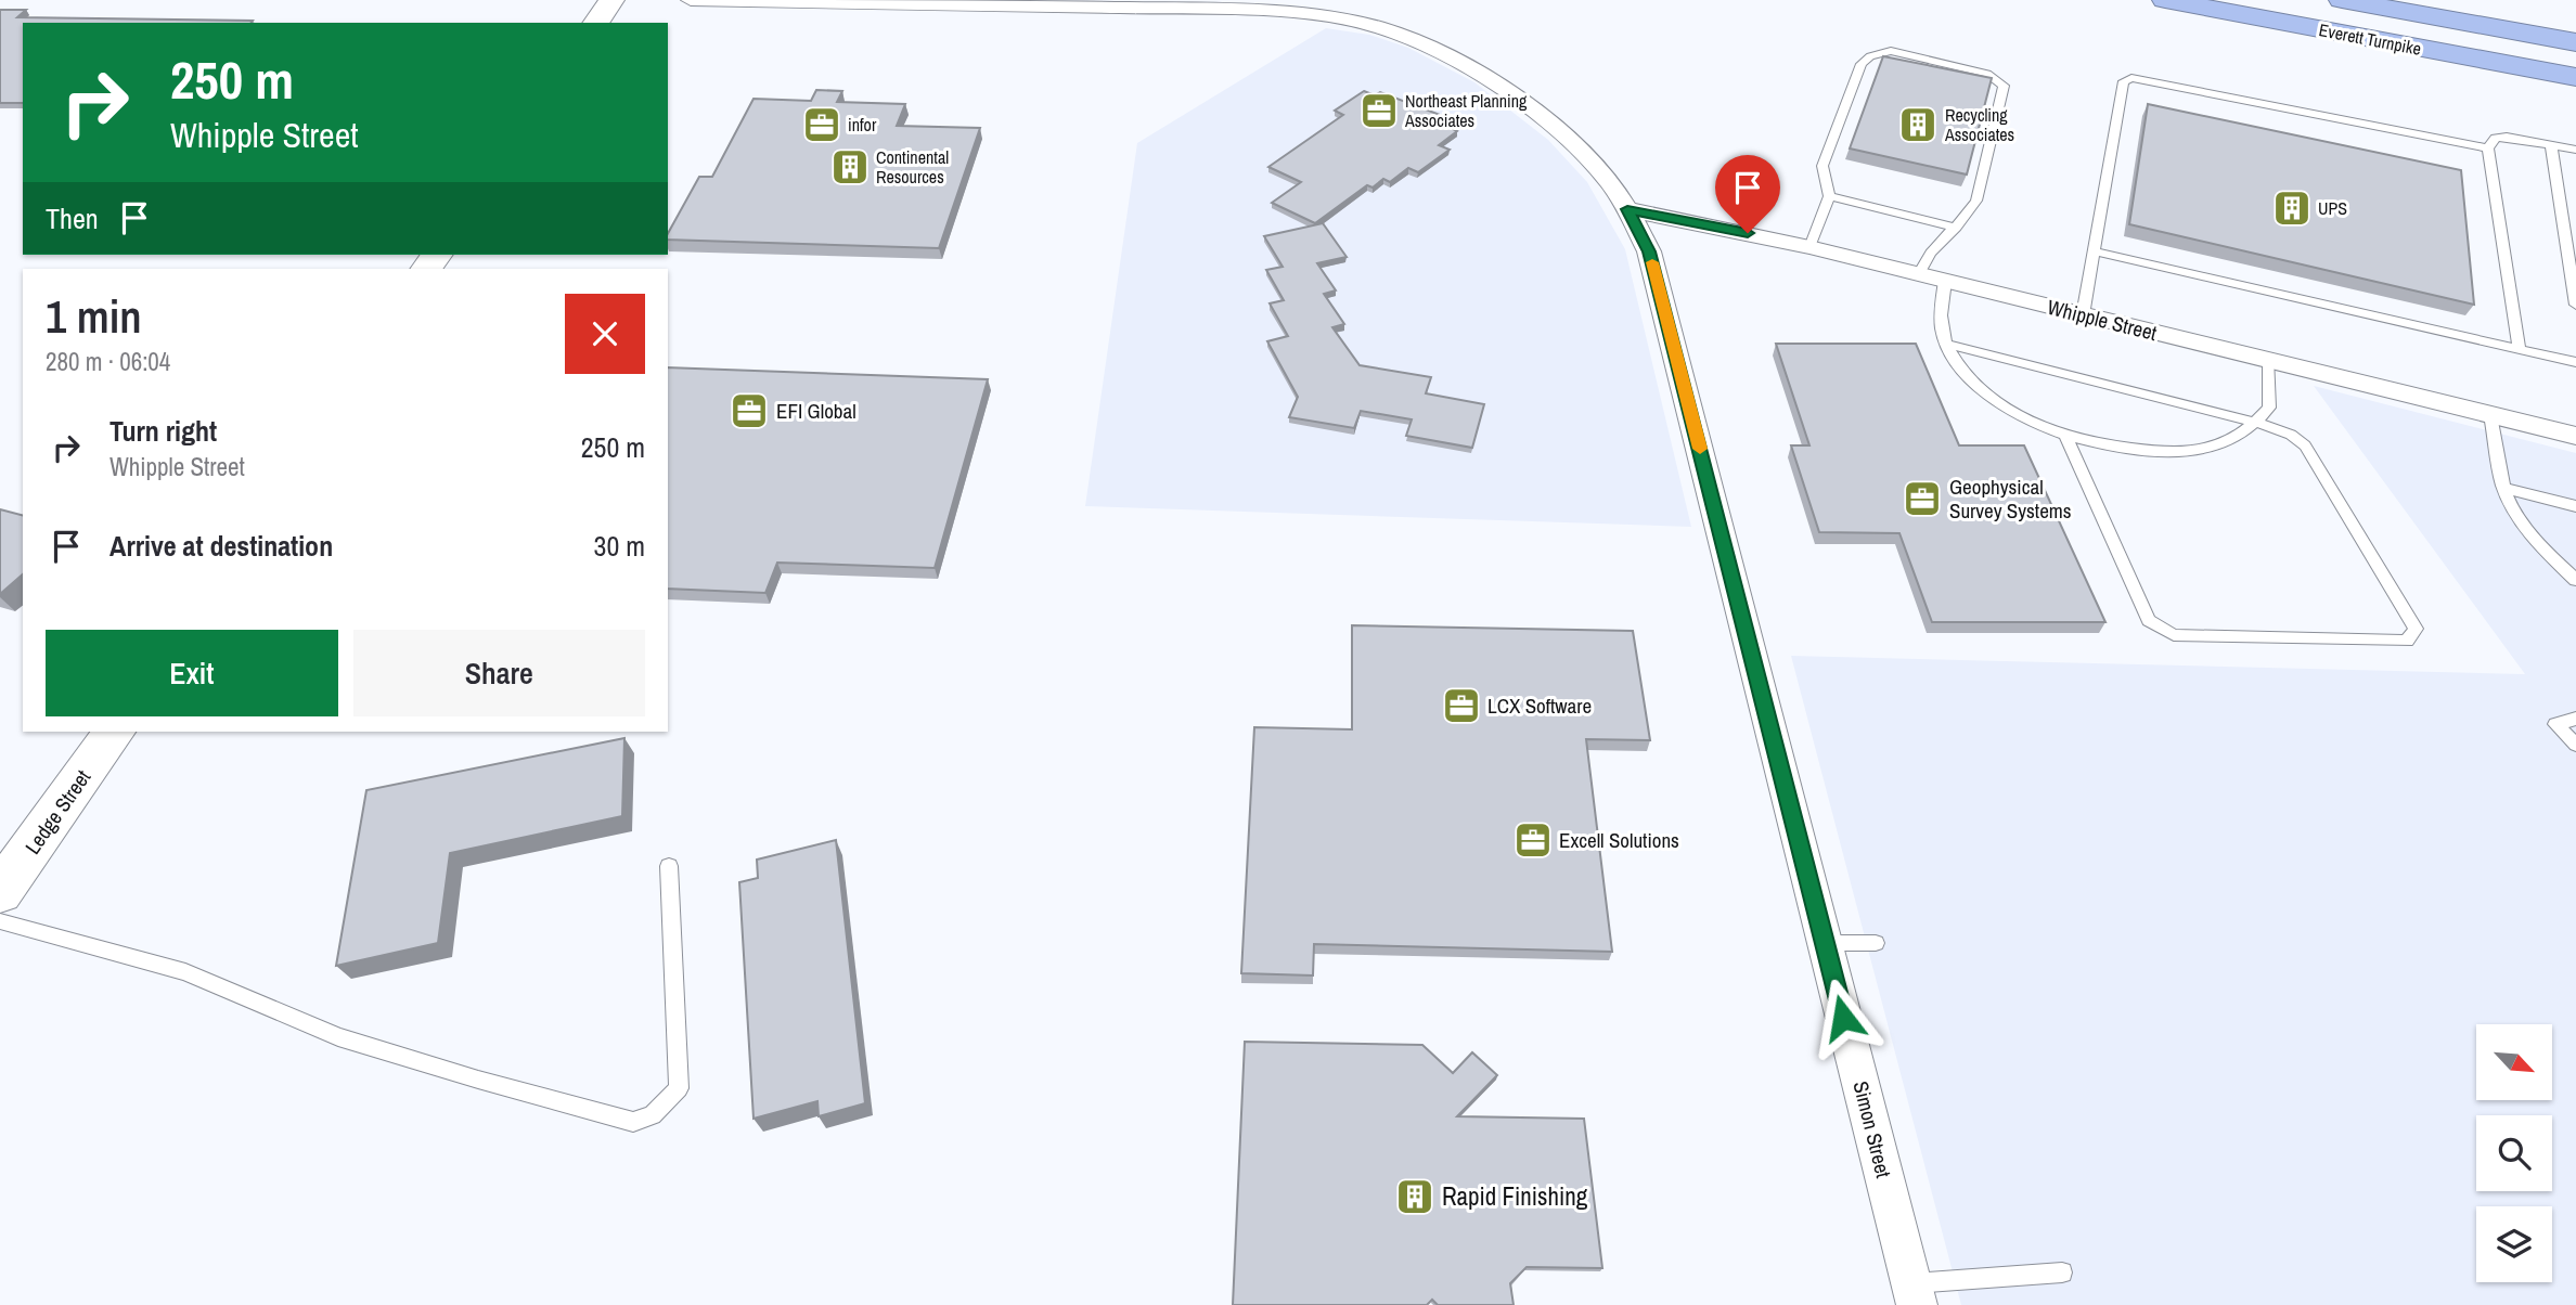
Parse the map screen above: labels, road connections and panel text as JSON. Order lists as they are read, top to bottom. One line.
{"streets":{"highway":["Everett Turnpike"],"street":["Whipple Street","Ledge Street","Simon Street"]},"crossings":[["Whipple Street","Simon Street"]],"places":{"office":["Northeast Planning Associates","infor","EFI Global","Geophysical Survey Systems","LCX Software","Excell Solutions"],"building":["Recycling Associates","Continental Resources","UPS","Rapid Finishing"]},"north":"bottom right","page":{"turn":["250 m","Whipple Street"],"then":"Then","heading":["1 min","280 m · 06:04"],"list":[{"name":"Turn right","note":"Whipple Street","value":"250 m"},{"name":"Arrive at destination","value":"30 m"}],"buttons":["Exit","Share"]}}
